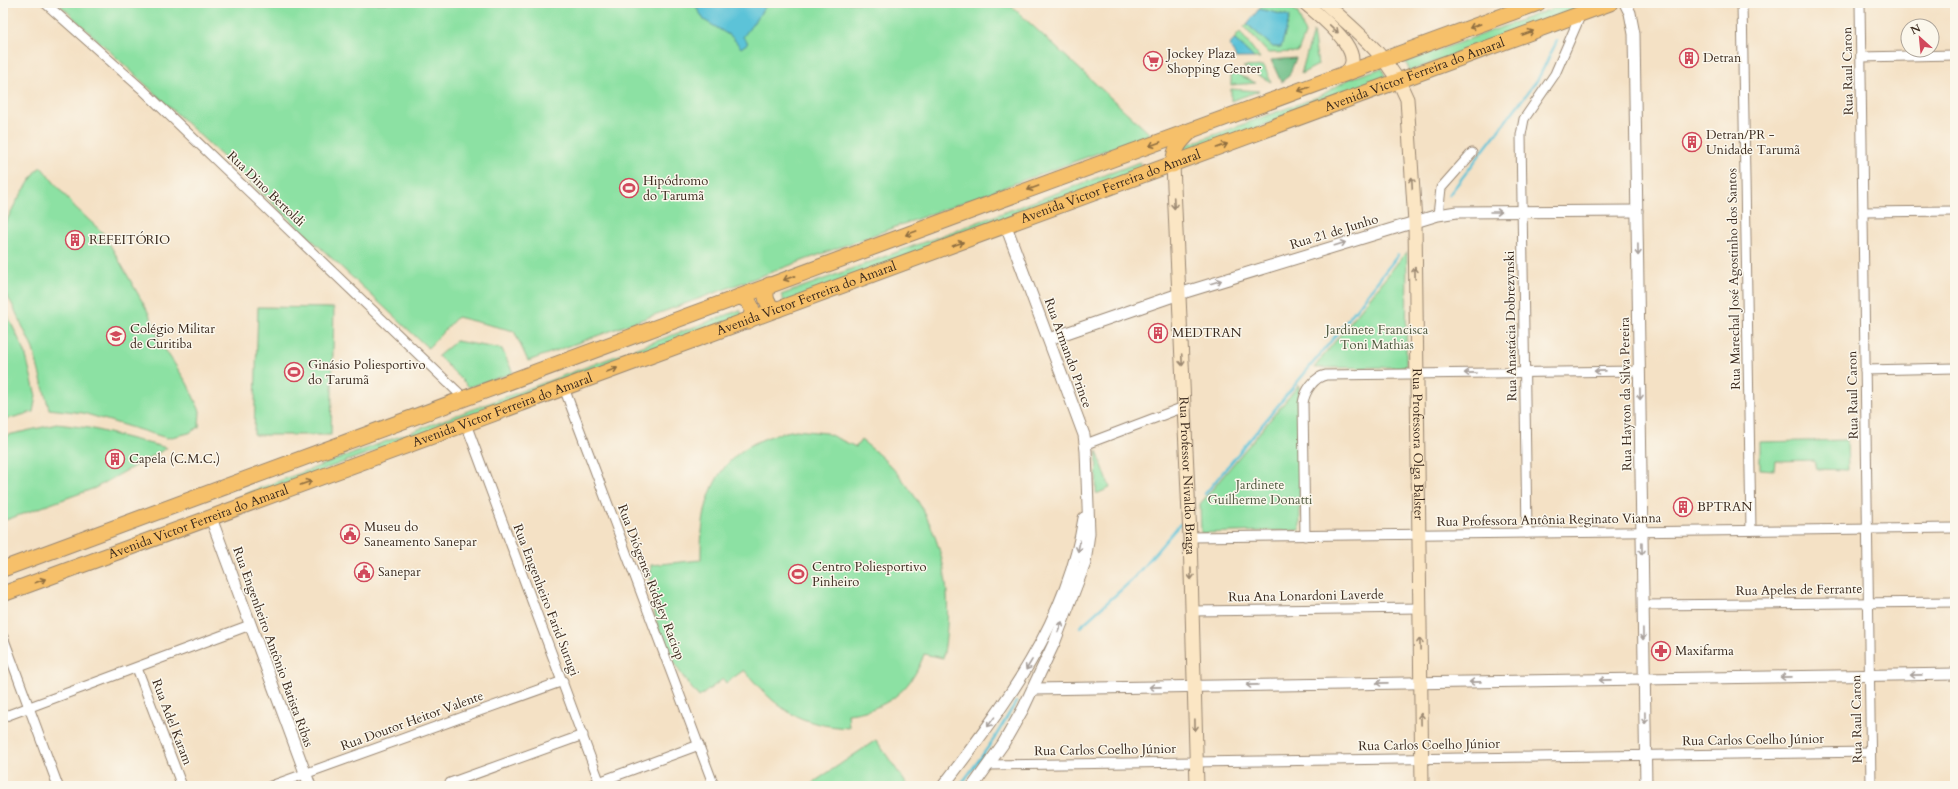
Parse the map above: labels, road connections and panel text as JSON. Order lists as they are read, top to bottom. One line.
{"streets":{"highway":["Avenida Victor Ferreira do Amaral"],"main road":["Rua Professora Olga Balster","Rua Professor Nivaldo Braga"],"street":["Rua Raul Caron","Rua Dino Bertoldi","Rua 21 de Junho","Rua Marechal José Agostinho dos Santos","Rua Anastácia Dobrezynski","Rua Armando Prince","Rua Hayton da Silva Pereira","Rua Professora Antônia Reginato Vianna","Rua Diógenes Ridgley Raciop","Rua Apeles de Ferrante","Rua Ana Lonardoni Laverde","Rua Engenheiro Farid Surugi","Rua Engenheiro Antônio Batista Ribas","Rua Doutor Heitor Valente","Rua Adel Karam","Rua Carlos Coelho Júnior"]},"crossings":[["Rua Raul Caron","Rua Professora Antônia Reginato Vianna"],["Rua Raul Caron","Rua Apeles de Ferrante"],["Rua Raul Caron","Rua Carlos Coelho Júnior"],["Avenida Victor Ferreira do Amaral","Rua Dino Bertoldi"],["Avenida Victor Ferreira do Amaral","Rua Anastácia Dobrezynski"],["Avenida Victor Ferreira do Amaral","Rua Armando Prince"],["Avenida Victor Ferreira do Amaral","Rua Professora Olga Balster"],["Avenida Victor Ferreira do Amaral","Rua Professor Nivaldo Braga"],["Avenida Victor Ferreira do Amaral","Rua Diógenes Ridgley Raciop"],["Avenida Victor Ferreira do Amaral","Rua Engenheiro Farid Surugi"],["Avenida Victor Ferreira do Amaral","Rua Engenheiro Antônio Batista Ribas"],["Rua 21 de Junho","Rua Anastácia Dobrezynski"],["Rua 21 de Junho","Rua Armando Prince"],["Rua 21 de Junho","Rua Hayton da Silva Pereira"],["Rua 21 de Junho","Rua Professora Olga Balster"],["Rua 21 de Junho","Rua Professor Nivaldo Braga"],["Rua Marechal José Agostinho dos Santos","Rua Professora Antônia Reginato Vianna"],["Rua Anastácia Dobrezynski","Rua Professora Antônia Reginato Vianna"],["Rua Armando Prince","Rua Carlos Coelho Júnior"],["Rua Hayton da Silva Pereira","Rua Professora Antônia Reginato Vianna"],["Rua Hayton da Silva Pereira","Rua Apeles de Ferrante"],["Rua Hayton da Silva Pereira","Rua Carlos Coelho Júnior"],["Rua Professora Olga Balster","Rua Professora Antônia Reginato Vianna"],["Rua Professora Olga Balster","Rua Ana Lonardoni Laverde"],["Rua Professora Olga Balster","Rua Carlos Coelho Júnior"],["Rua Professor Nivaldo Braga","Rua Professora Antônia Reginato Vianna"],["Rua Professor Nivaldo Braga","Rua Ana Lonardoni Laverde"],["Rua Professor Nivaldo Braga","Rua Carlos Coelho Júnior"],["Rua Engenheiro Farid Surugi","Rua Doutor Heitor Valente"],["Rua Engenheiro Antônio Batista Ribas","Rua Doutor Heitor Valente"]],"one_way":["Rua 21 de Junho","Rua Hayton da Silva Pereira","Rua Professora Olga Balster","Rua Professor Nivaldo Braga"],"parks":["Jardinete Francisca Toni Mathias","Jardinete Guilherme Donatti"],"places":{"building":["Detran","Detran/PR - Unidade Tarumã","REFEITÓRIO","MEDTRAN","Capela (C.M.C.)","BPTRAN"],"supermarket":["Jockey Plaza Shopping Center"],"sports":["Hipódromo do Tarumã","Ginásio Poliesportivo do Tarumã","Centro Poliesportivo Pinheiro"],"school or university":["Colégio Militar de Curitiba"],"public building":["Museu do Saneamento Sanepar","Sanepar"],"pharmacy":["Maxifarma"]},"north":"top left"}
